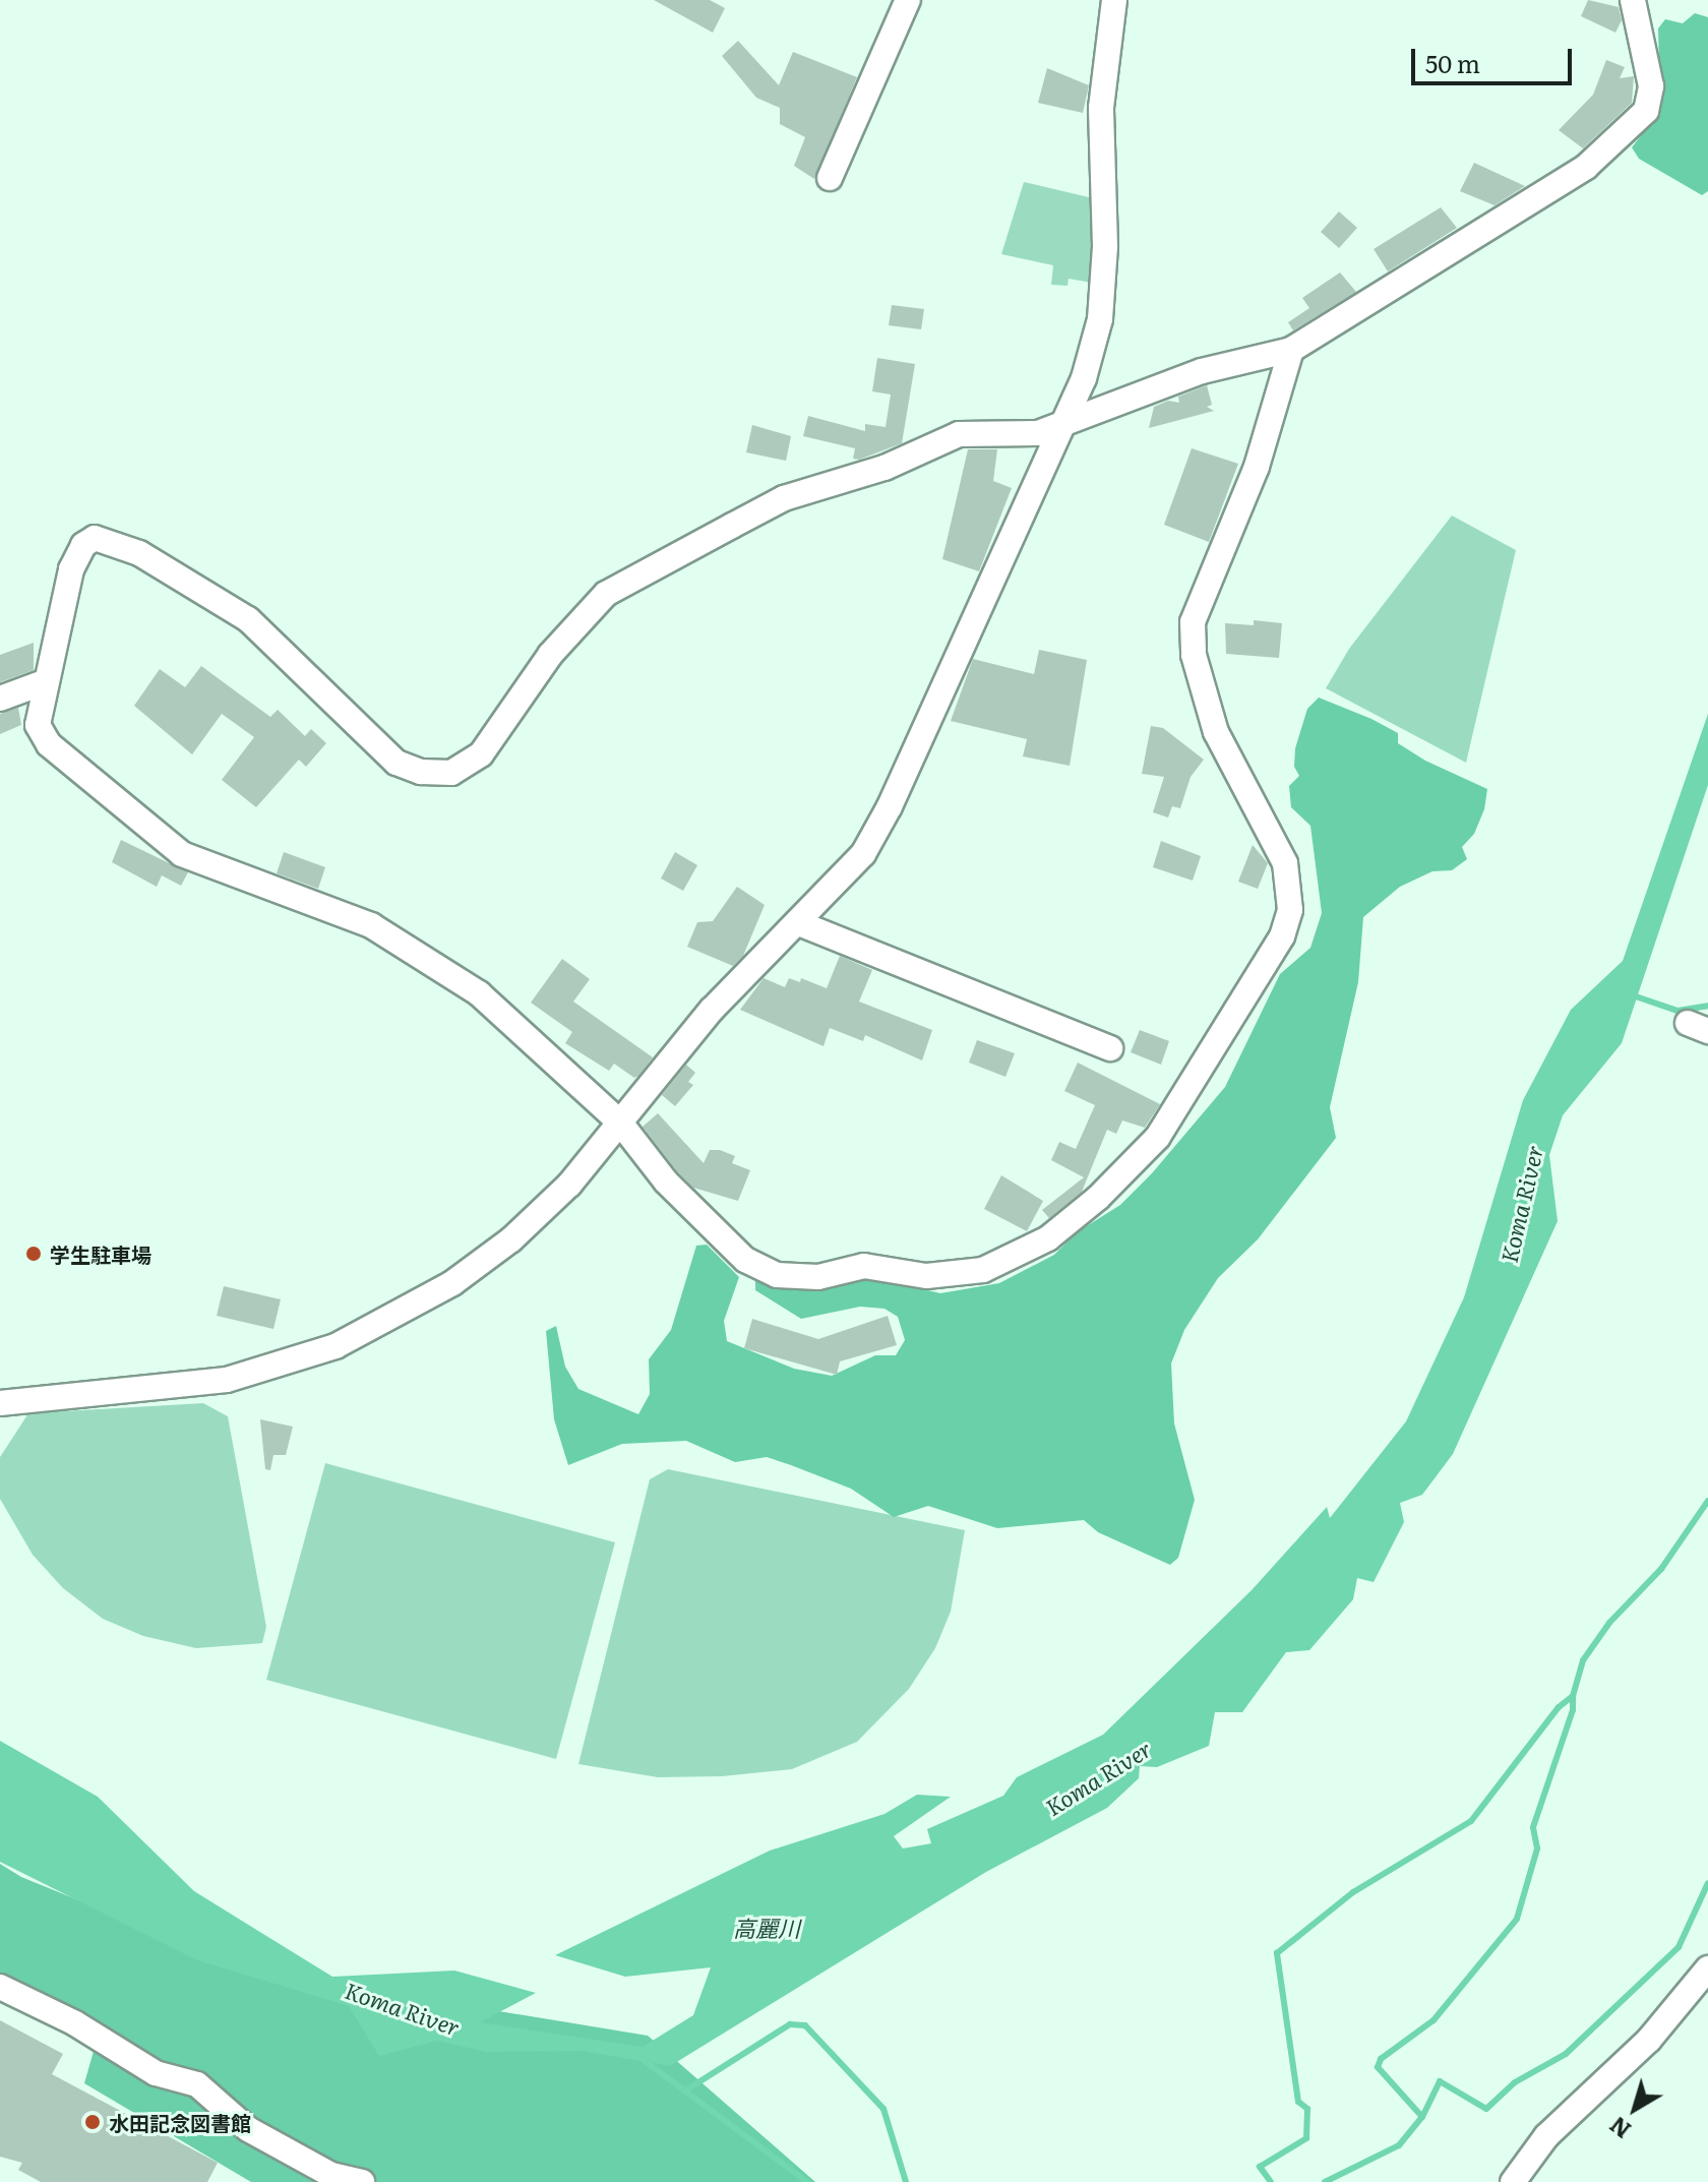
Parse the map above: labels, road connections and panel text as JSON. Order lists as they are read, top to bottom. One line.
{"water":["Koma River","高麗川"],"places":["学生駐車場","水田記念図書館"],"scale_bar":"50 m","north":"bottom left"}
